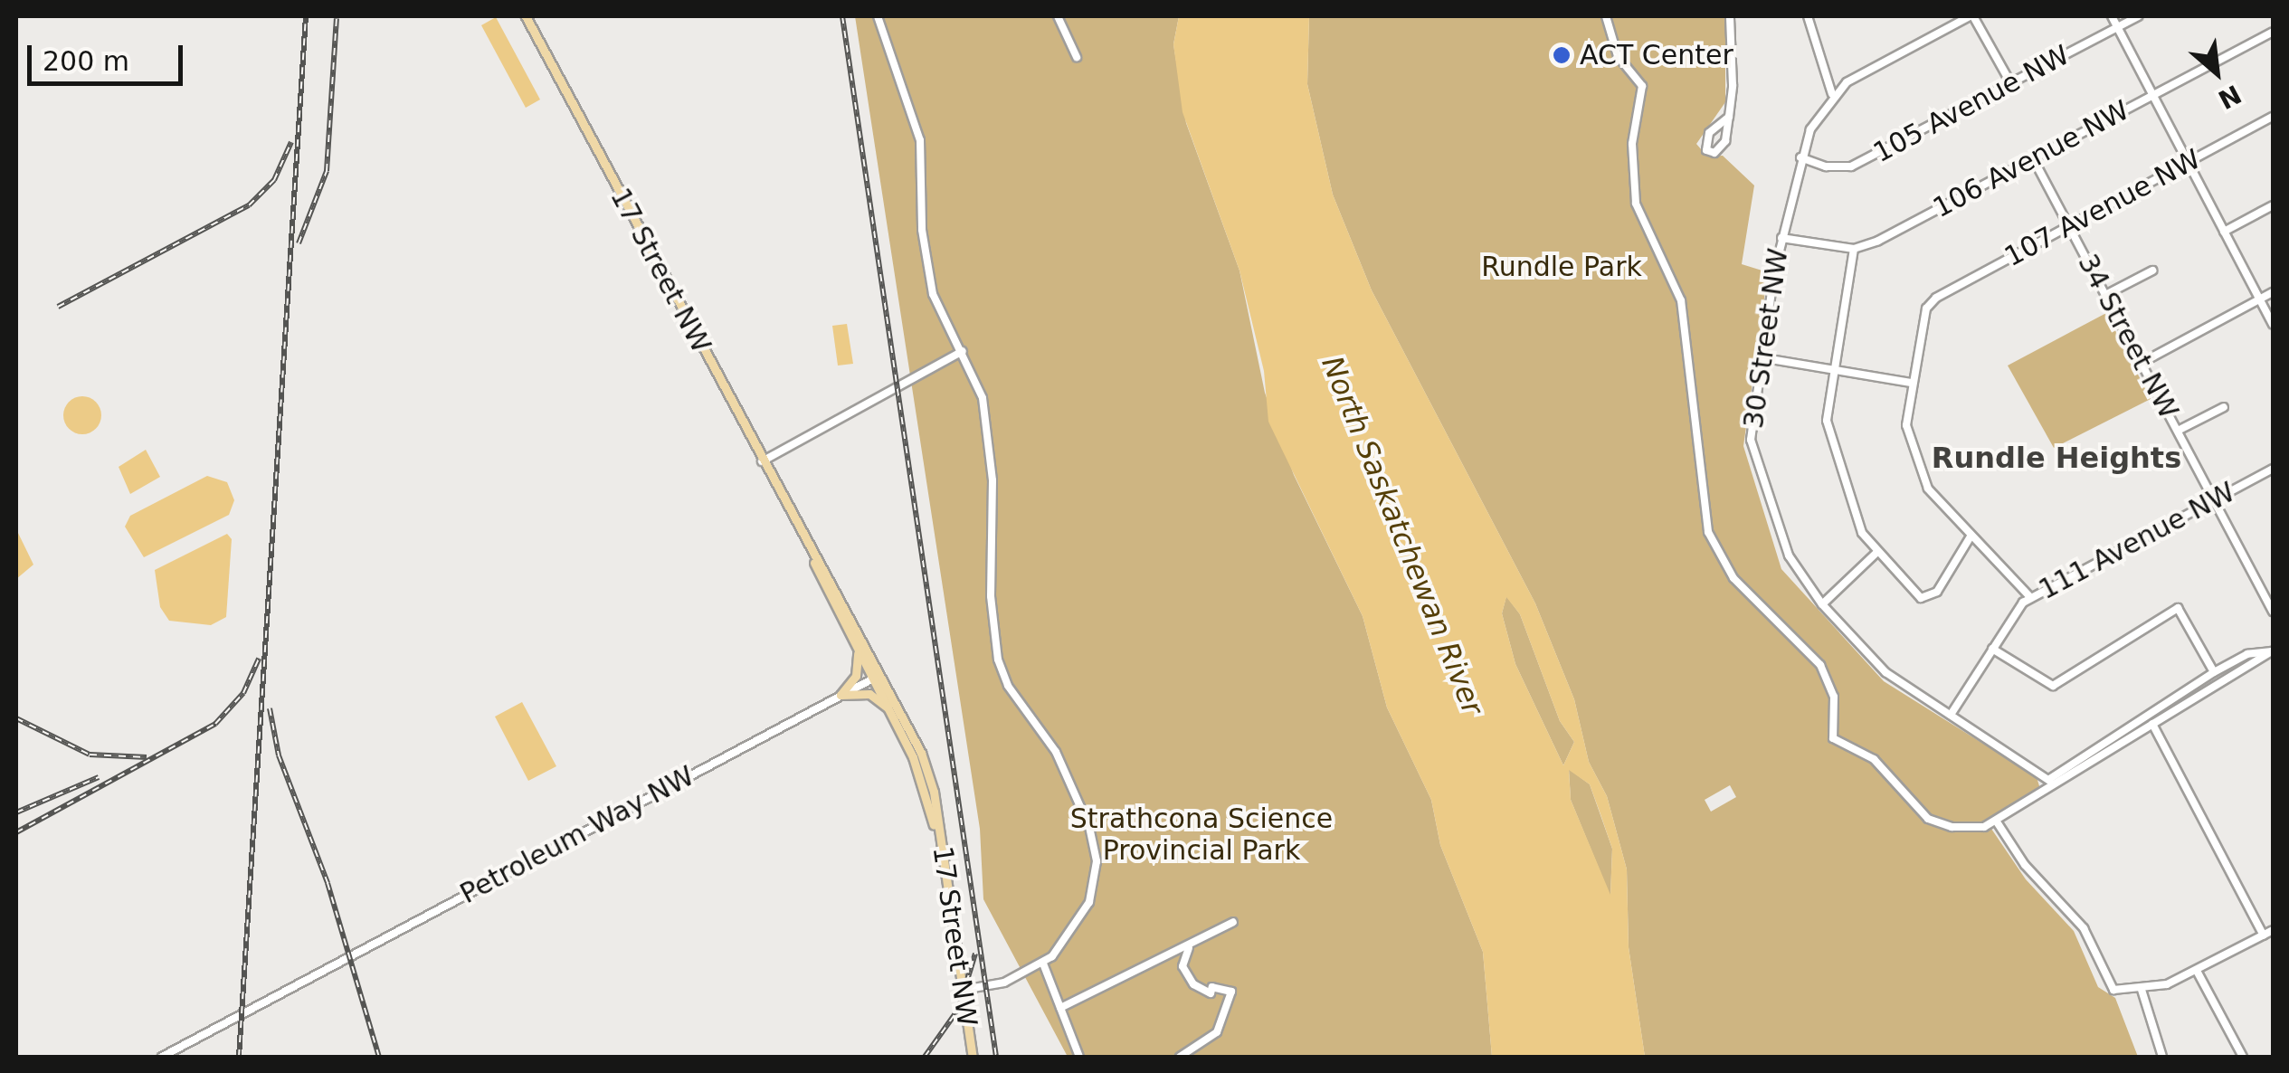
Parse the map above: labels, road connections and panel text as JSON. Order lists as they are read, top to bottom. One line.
{"streets":{"main road":["17 Street NW"],"street":["105 Avenue NW","106 Avenue NW","107 Avenue NW","34 Street NW","30 Street NW","111 Avenue NW","Petroleum Way NW"]},"crossings":[["105 Avenue NW","30 Street NW"],["106 Avenue NW","34 Street NW"],["107 Avenue NW","34 Street NW"],["17 Street NW","Petroleum Way NW"],["34 Street NW","111 Avenue NW"],["30 Street NW","111 Avenue NW"]],"districts":["Rundle Heights"],"water":["North Saskatchewan River"],"parks":["Rundle Park","Strathcona Science Provincial Park"],"places":["ACT Center"],"scale_bar":"200 m","north":"bottom right"}
